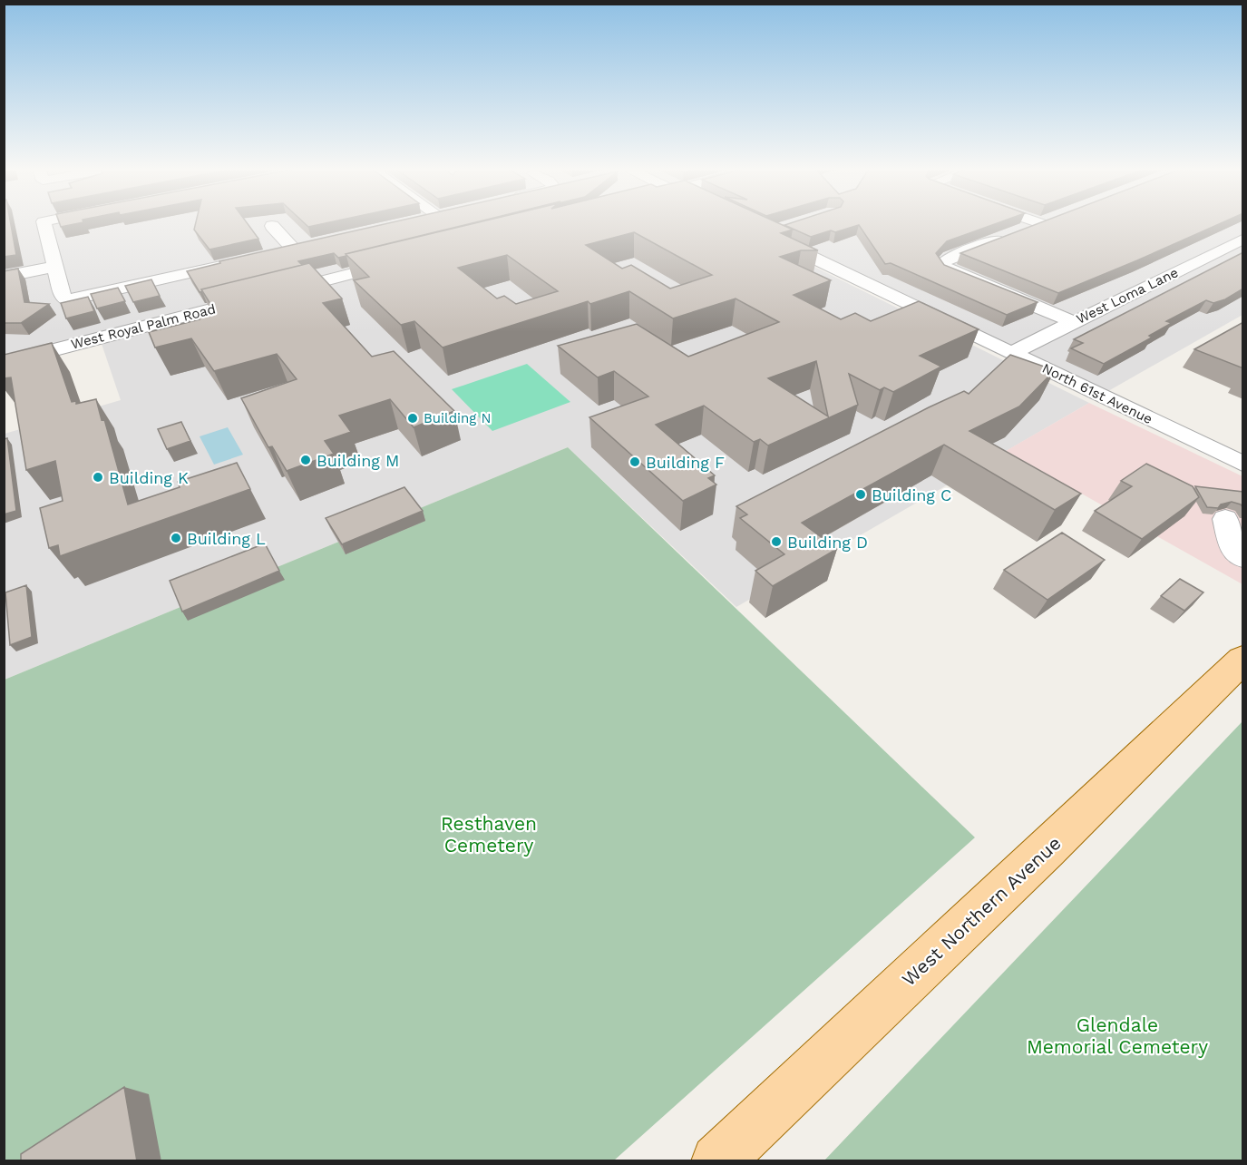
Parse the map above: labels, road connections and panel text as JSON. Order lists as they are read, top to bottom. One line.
{"streets":{"main road":["West Northern Avenue"],"street":["West Loma Lane","West Royal Palm Road","North 61st Avenue"]},"crossings":[["West Loma Lane","North 61st Avenue"]],"parks":["Resthaven Cemetery","Glendale Memorial Cemetery"],"places":["Building N","Building M","Building F","Building K","Building C","Building L","Building D"]}
